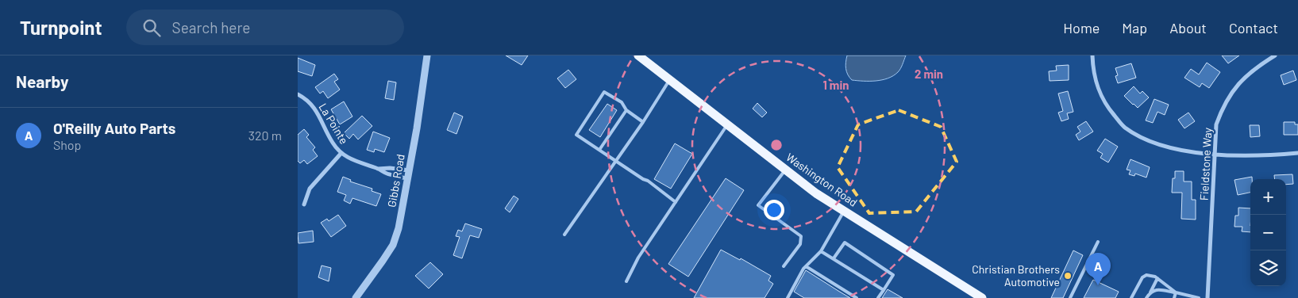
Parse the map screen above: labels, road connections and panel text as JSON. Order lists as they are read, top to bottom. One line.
{"streets":{"main road":["Washington Road"],"street":["La Pointe","Fieldstone Way","Gibbs Road"]},"crossings":[["La Pointe","Gibbs Road"]],"places":["Christian Brothers Automotive"],"page":{"header":"Turnpoint","search":"Search here","nav":["Home","Map","About","Contact"],"heading":"Nearby","list":[{"mark":"A","name":"O'Reilly Auto Parts","note":"Shop","value":"320 m"}],"map_buttons":["+","−"],"pins":"A"},"rings":["2 min","1 min"]}
